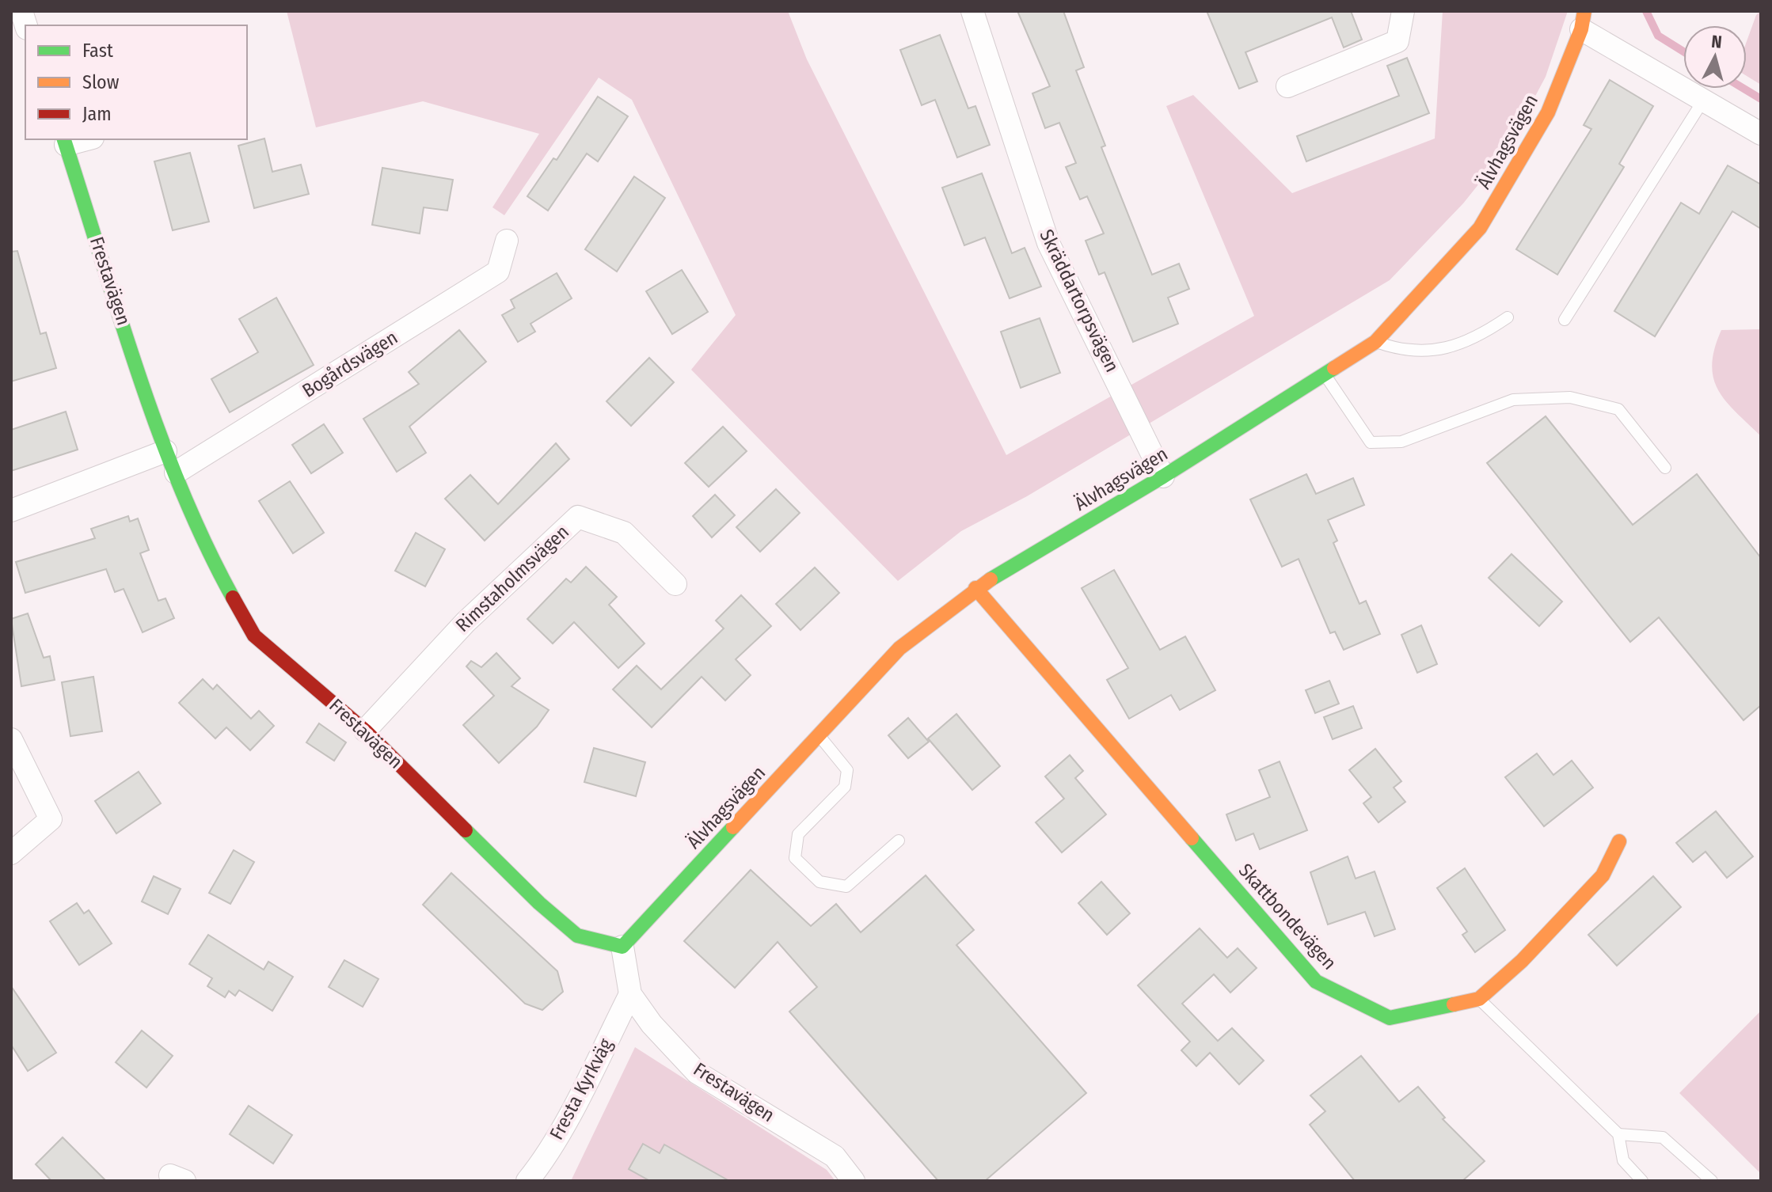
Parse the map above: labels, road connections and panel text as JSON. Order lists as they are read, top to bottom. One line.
{"streets":{"street":["Älvhagsvägen","Frestavägen","Skräddartorpsvägen","Bogårdsvägen","Rimstaholmsvägen","Skattbondevägen","Fresta Kyrkväg"]},"crossings":[["Älvhagsvägen","Frestavägen"],["Älvhagsvägen","Skräddartorpsvägen"],["Älvhagsvägen","Skattbondevägen"],["Frestavägen","Bogårdsvägen"],["Frestavägen","Rimstaholmsvägen"],["Frestavägen","Fresta Kyrkväg"]],"legend":["Fast","Slow","Jam"],"north":"top"}
